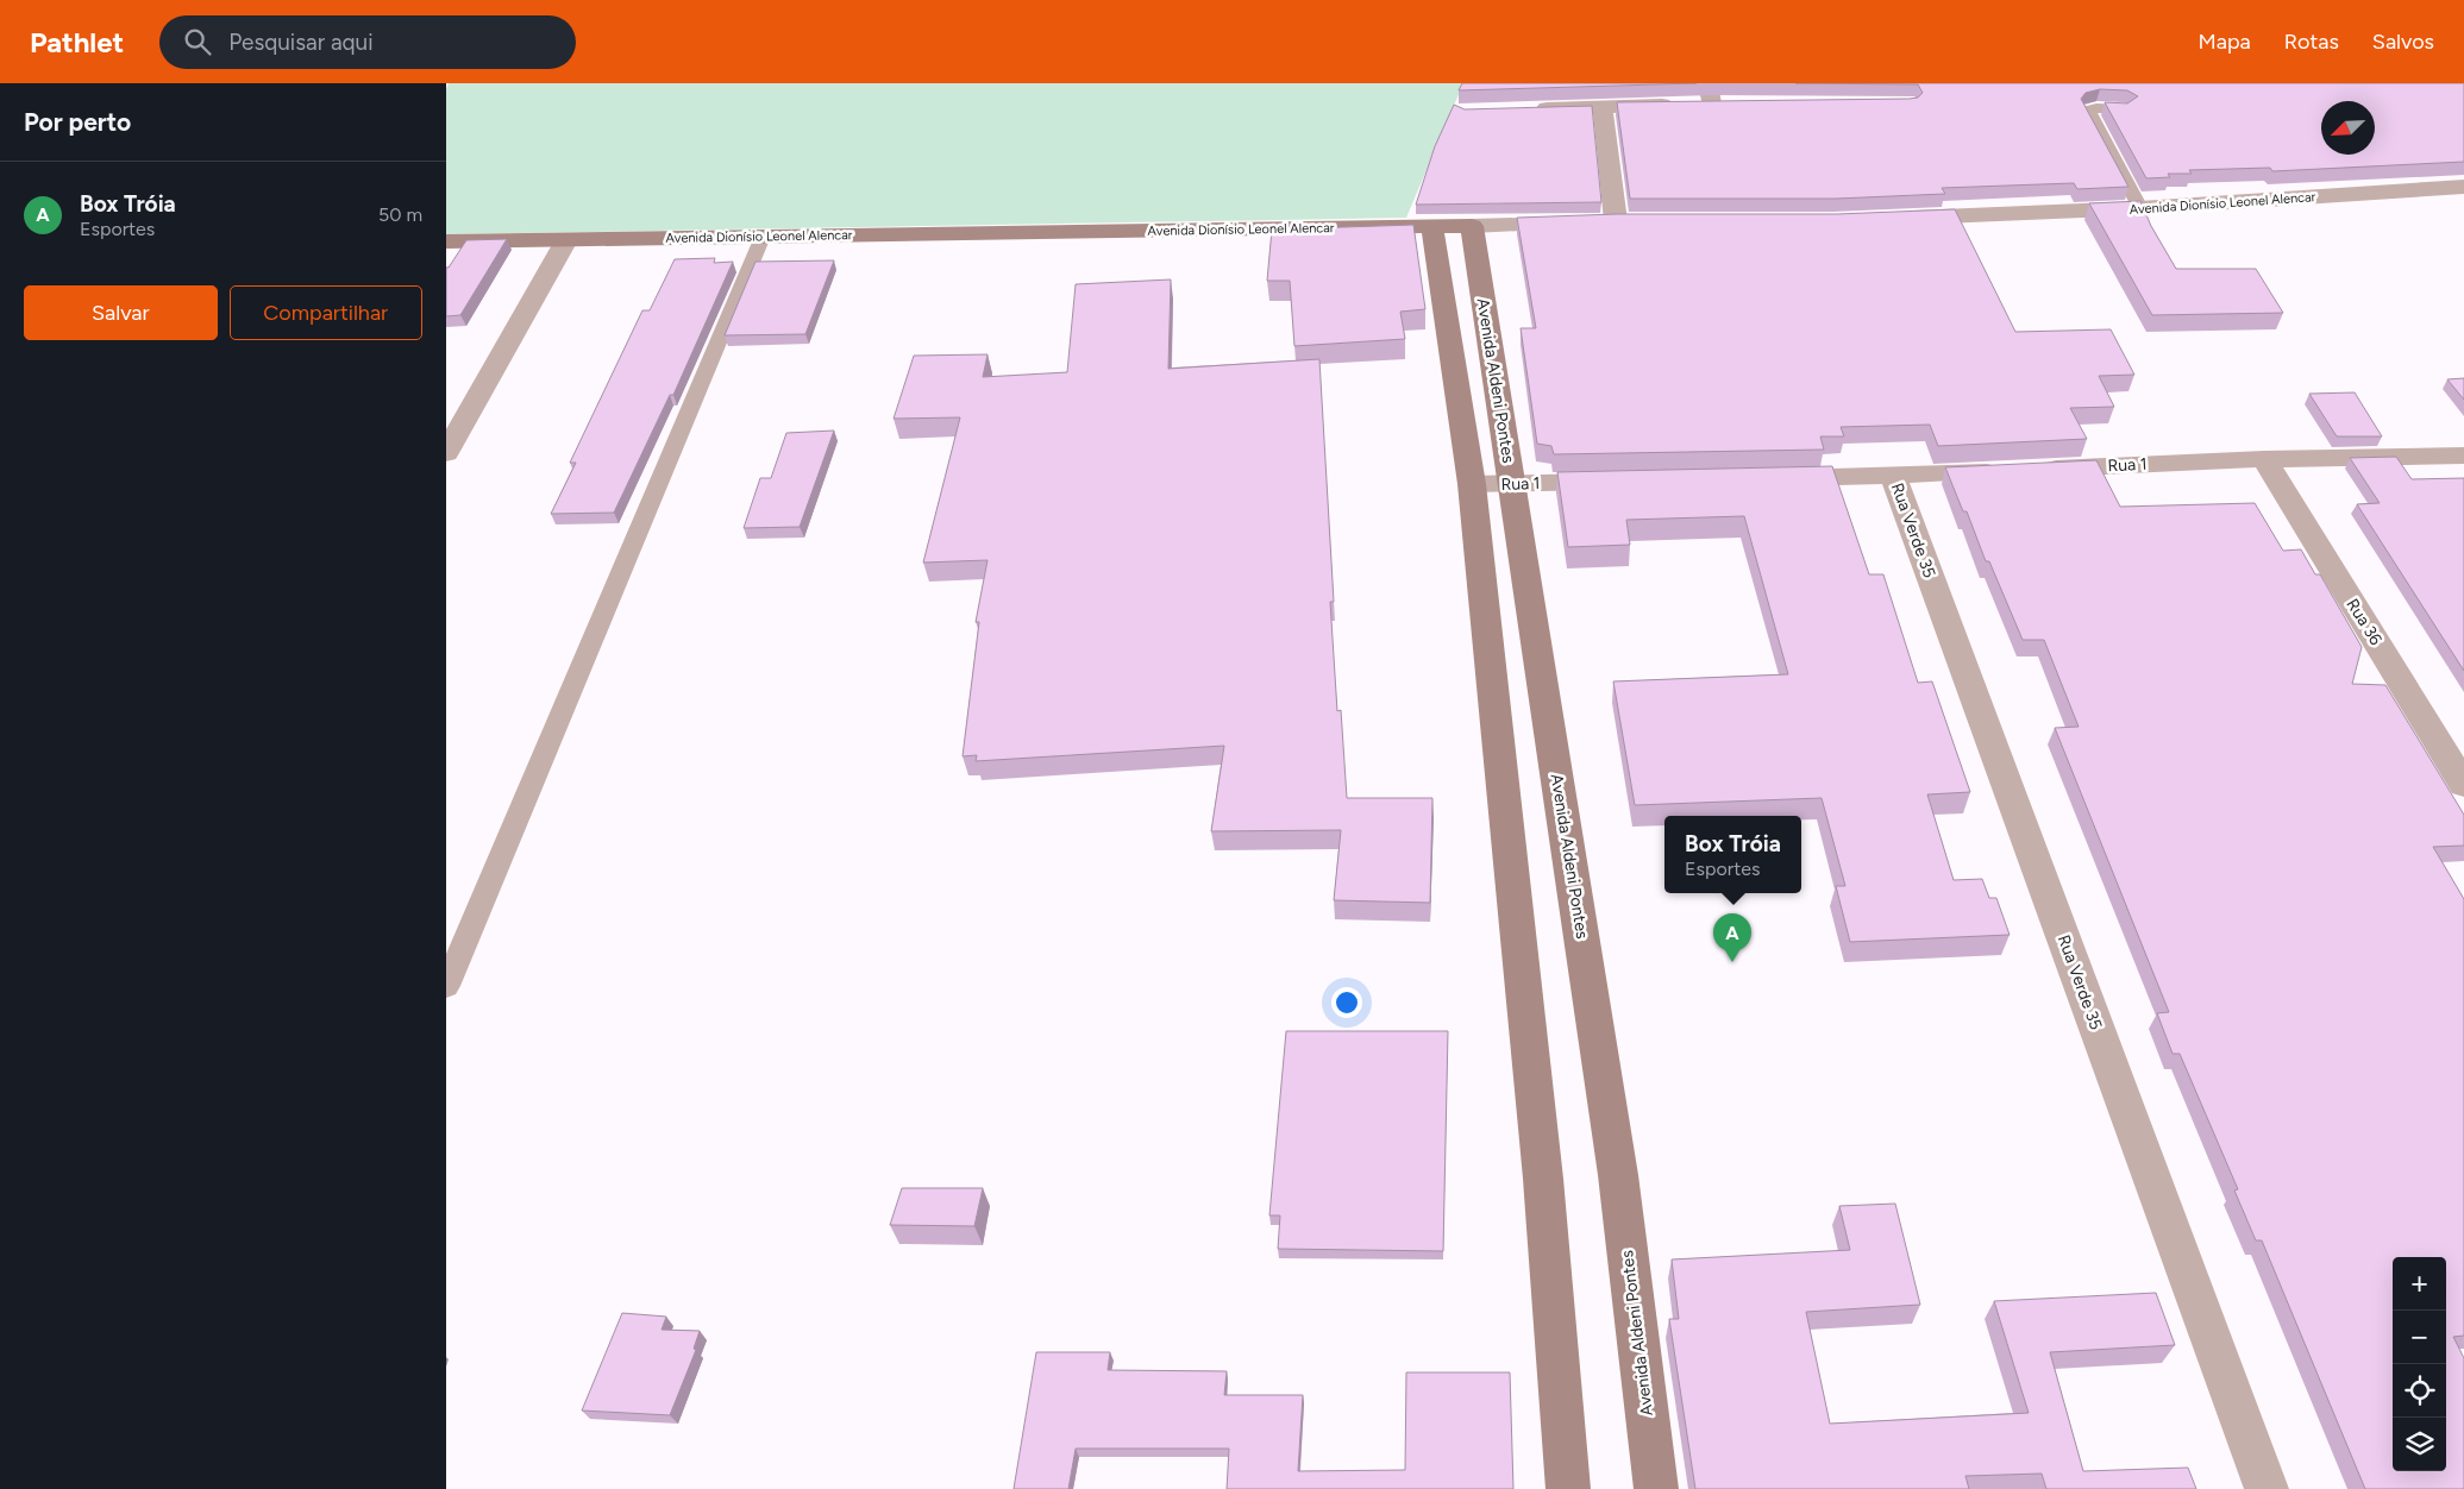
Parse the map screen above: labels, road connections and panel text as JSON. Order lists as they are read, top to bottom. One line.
{"streets":{"main road":["Avenida Dionísio Leonel Alencar","Avenida Aldeni Pontes"],"street":["Rua 1","Rua Verde 35","Rua 36"]},"crossings":[["Avenida Dionísio Leonel Alencar","Avenida Aldeni Pontes"],["Avenida Aldeni Pontes","Rua 1"],["Rua 1","Rua Verde 35"],["Rua 1","Rua 36"]],"north":"bottom left","page":{"header":"Pathlet","search":"Pesquisar aqui","nav":["Mapa","Rotas","Salvos"],"heading":"Por perto","list":[{"mark":"A","name":"Box Tróia","note":"Esportes","value":"50 m"}],"buttons":["Salvar","Compartilhar"],"popup":["Box Tróia","Esportes"],"pins":"A","map_buttons":["+","−"]}}
